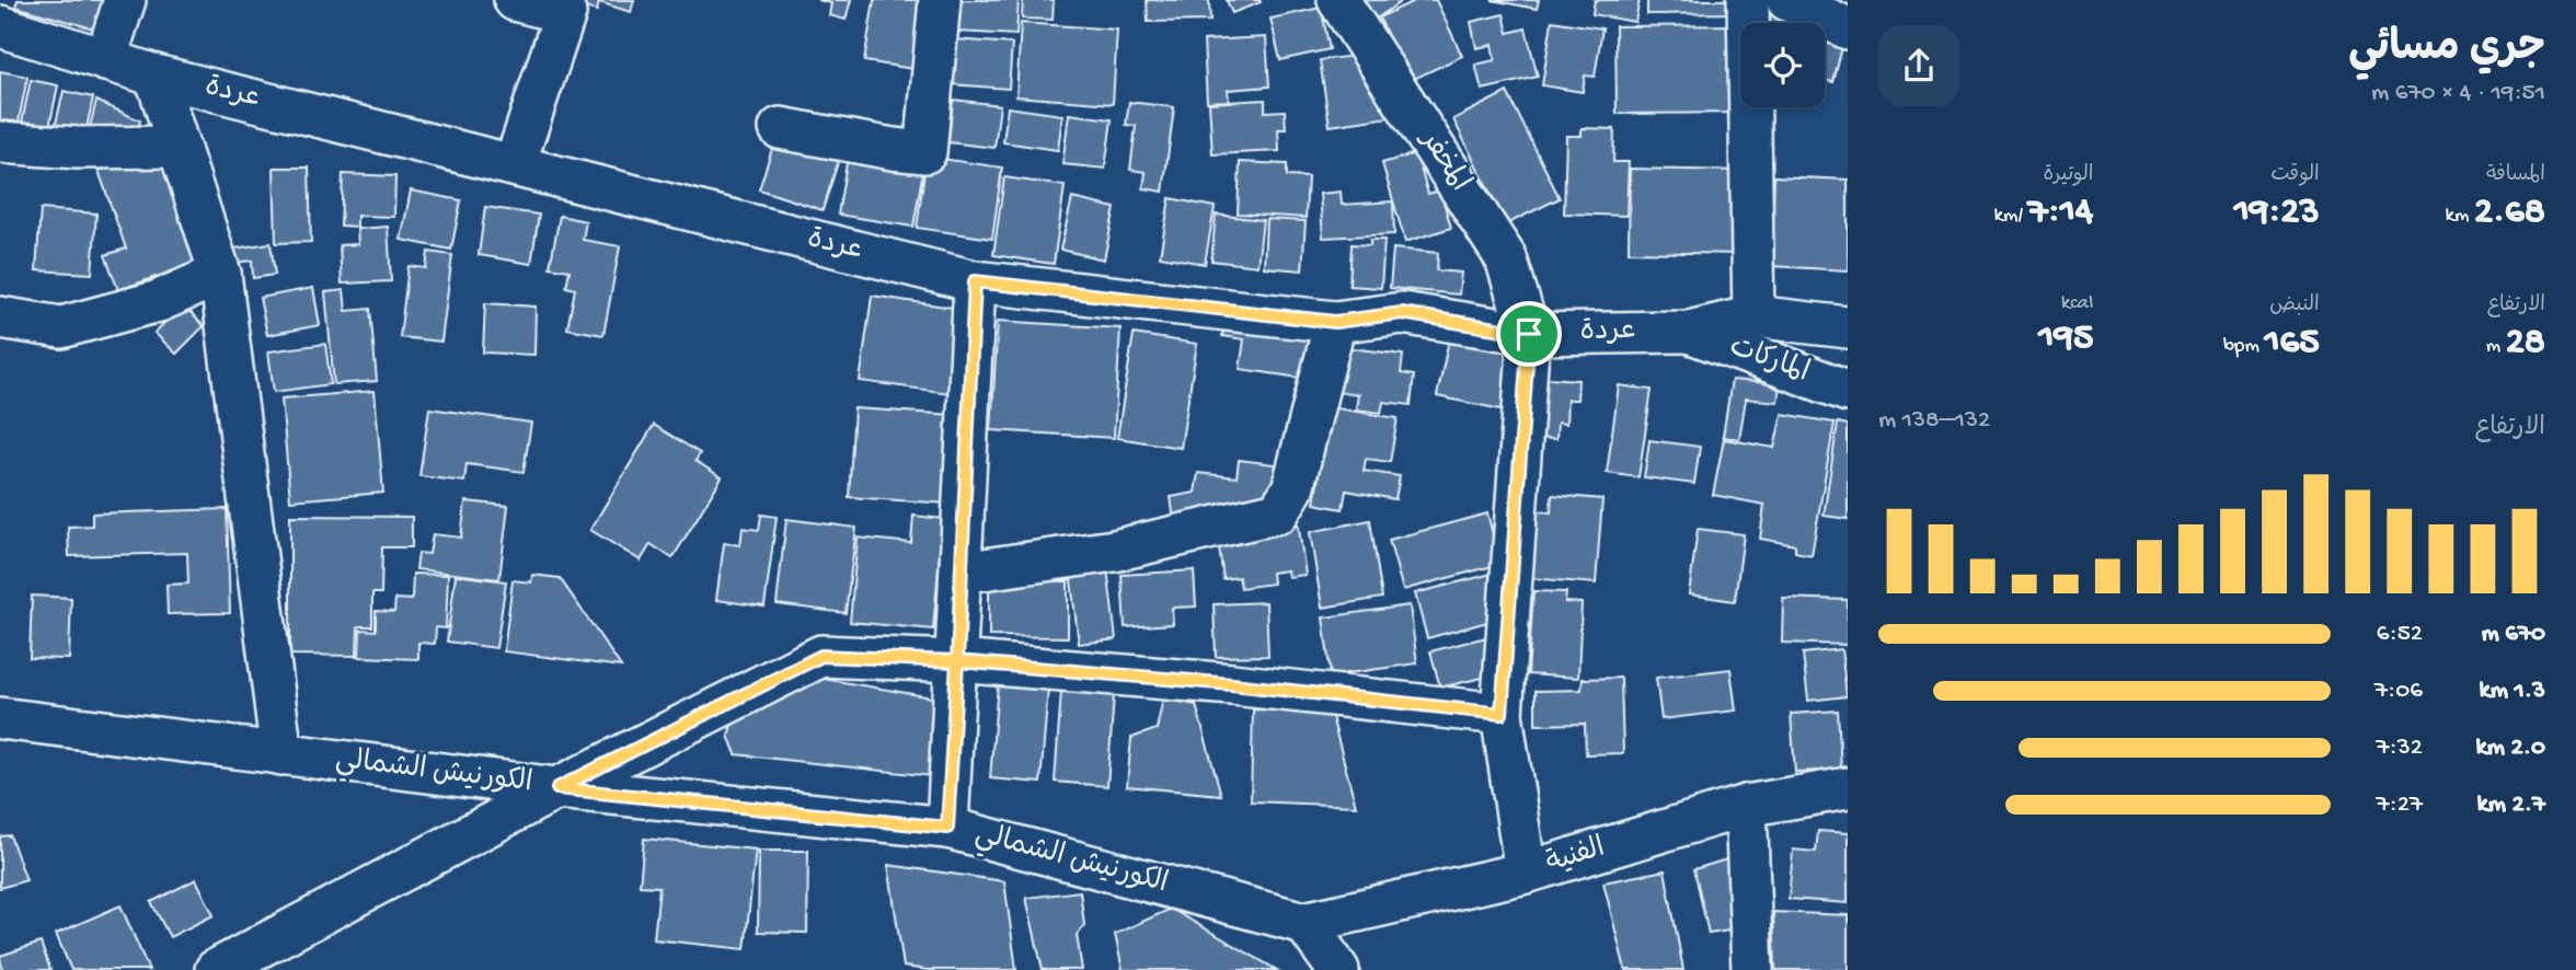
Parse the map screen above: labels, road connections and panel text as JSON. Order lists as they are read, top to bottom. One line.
{"streets":{"street":["عردة","المخفر","الماركات","الكورنيش الشمالي","الفنية"]},"crossings":[["عردة","المخفر"],["عردة","الماركات"],["الكورنيش الشمالي","الفنية"]],"page":{"heading":["جري مسائي","19:51 · 4 × 670 m"],"stats":[["المسافة","2.68 km"],["الوقت","19:23"],["الوتيرة","7:14 /km"],["الارتفاع","28 m"],["النبض","165 bpm"],["kcal","195"]],"chart":["الارتفاع","132–138 m"],"list":[{"name":"670 m","note":"6:52"},{"name":"1.3 km","note":"7:06"},{"name":"2.0 km","note":"7:32"},{"name":"2.7 km","note":"7:27"}]}}
